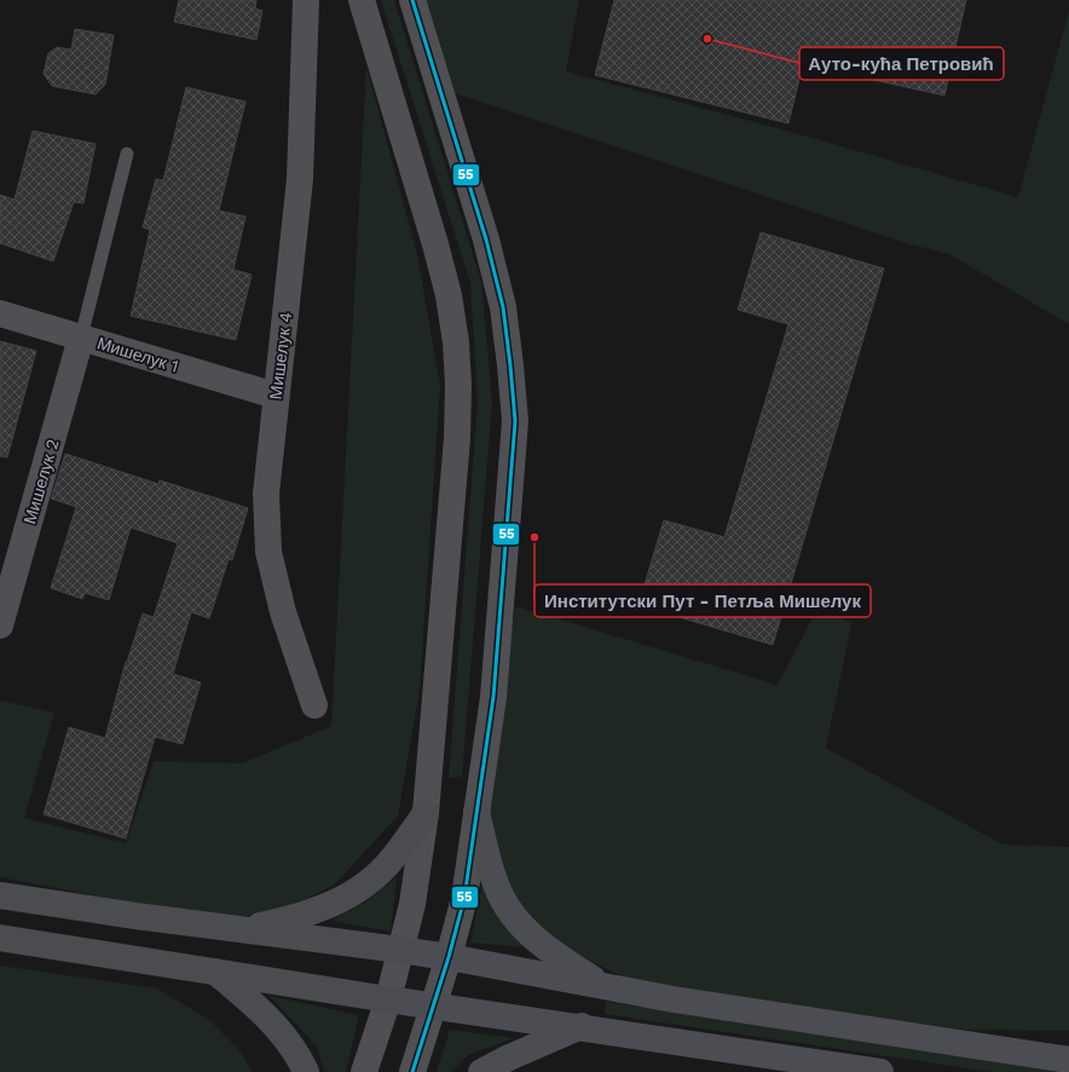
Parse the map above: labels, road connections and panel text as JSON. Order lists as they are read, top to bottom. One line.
{"streets":{"street":["Мишелук 1","Мишелук 4","Мишелук 2"]},"crossings":[["Мишелук 1","Мишелук 4"],["Мишелук 1","Мишелук 2"]],"places":["Ауто-кућа Петровић","Институтски Пут - Петља Мишелук"],"lines":["transit line 55"]}
